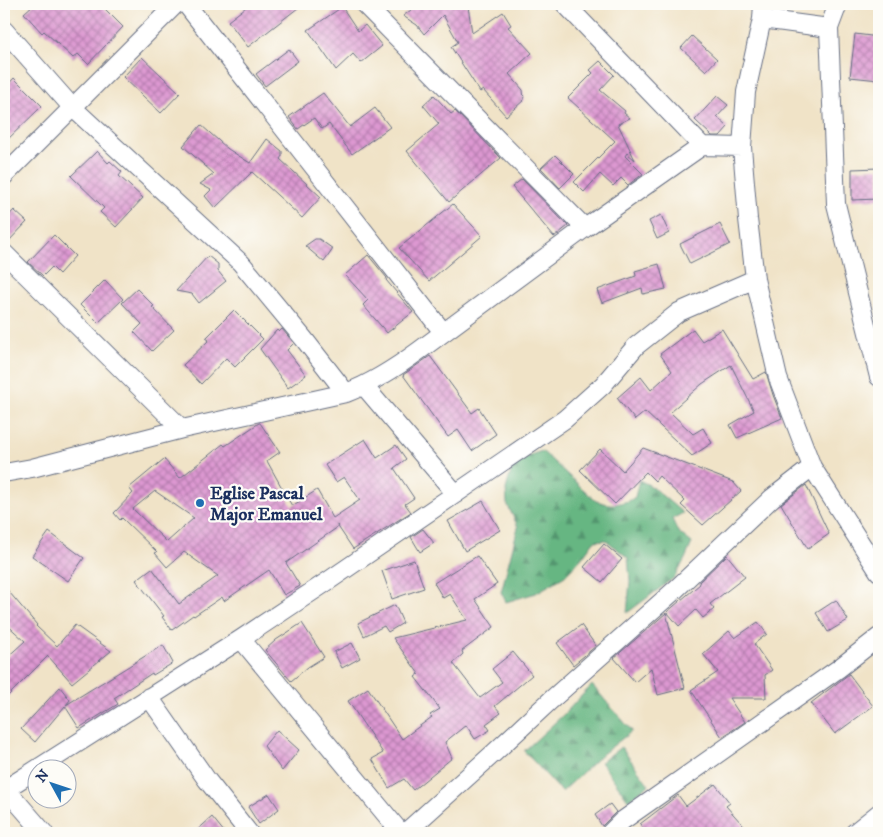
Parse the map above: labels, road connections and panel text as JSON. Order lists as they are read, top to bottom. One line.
{"places":["Eglise Pascal Major Emanuel"],"north":"top left"}
